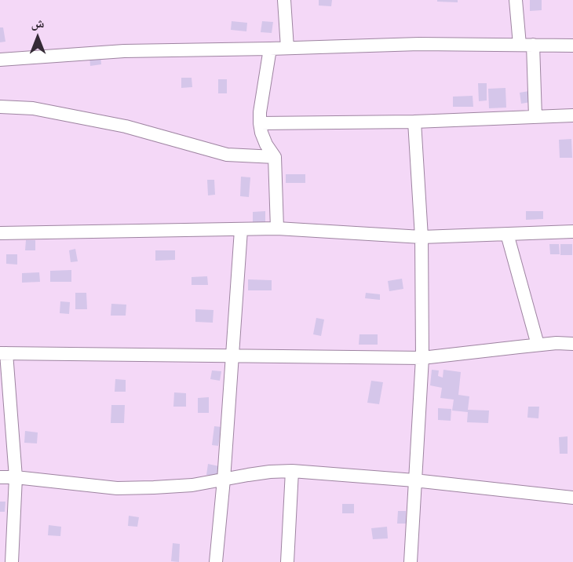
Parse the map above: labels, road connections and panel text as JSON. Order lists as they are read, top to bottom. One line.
{"north":"top"}
